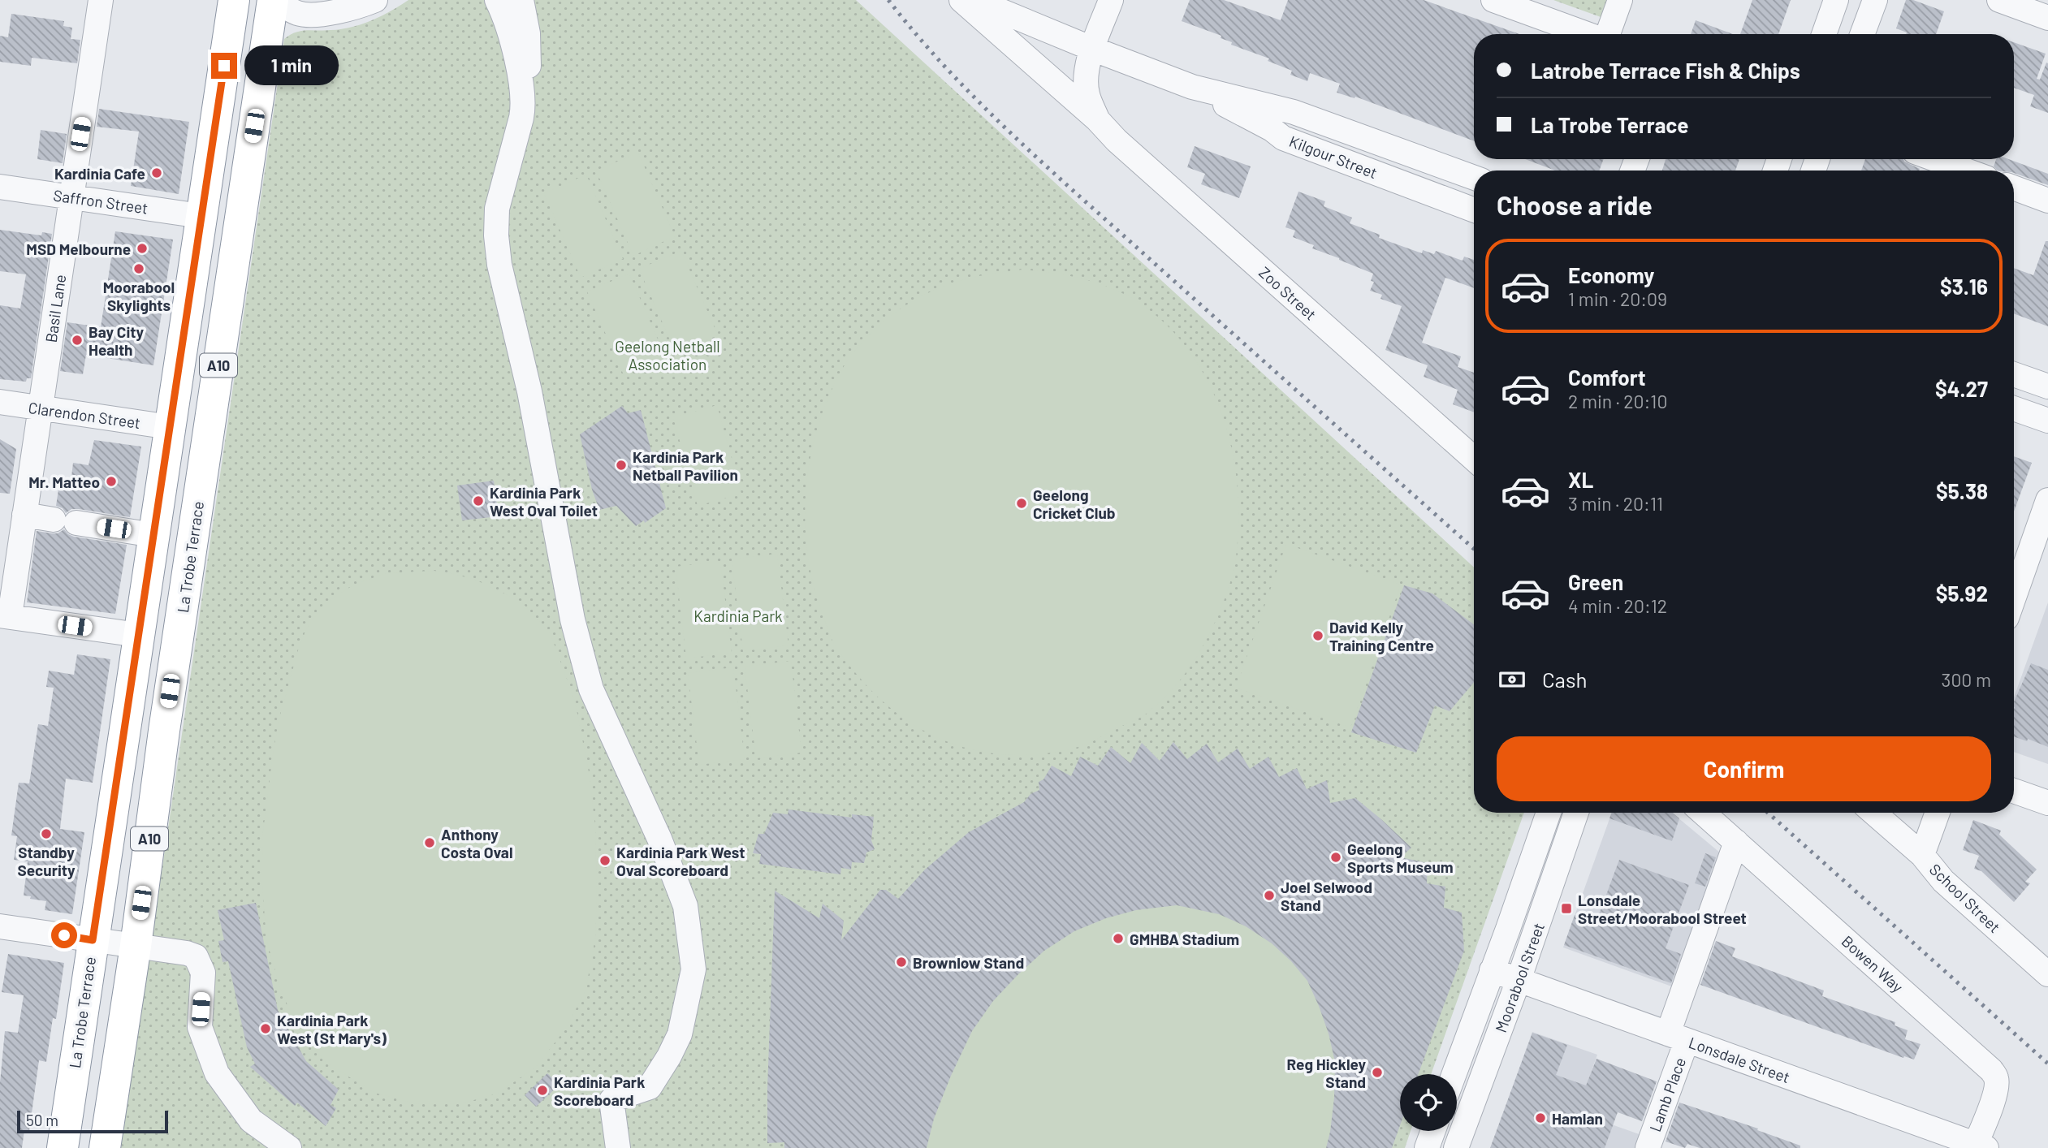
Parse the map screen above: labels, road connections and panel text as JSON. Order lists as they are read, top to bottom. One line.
{"streets":{"highway":["A10","La Trobe Terrace"],"street":["Kilgour Street","Saffron Street","Zoo Street","Basil Lane","Clarendon Street","School Street","Bowen Way","Moorabool Street","Lonsdale Street","Lamb Place"]},"crossings":[["Kilgour Street","Zoo Street"],["Saffron Street","Basil Lane"],["Saffron Street","La Trobe Terrace"],["Basil Lane","Clarendon Street"],["Clarendon Street","La Trobe Terrace"],["Bowen Way","Lonsdale Street"],["Bowen Way","Lamb Place"],["Moorabool Street","Lonsdale Street"],["Lonsdale Street","Lamb Place"]],"parks":["Geelong Netball Association","Kardinia Park"],"places":{"other":["Kardinia Cafe","MSD Melbourne","Moorabool Skylights","Bay City Health","Kardinia Park Netball Pavilion","Mr. Matteo","Kardinia Park West Oval Toilet","Geelong Cricket Club","David Kelly Training Centre","Standby Security","Anthony Costa Oval","Geelong Sports Museum","Kardinia Park West Oval Scoreboard","Joel Selwood Stand","GMHBA Stadium","Brownlow Stand","Kardinia Park West (St Mary's)","Reg Hickley Stand","Kardinia Park Scoreboard","Hamlan"],"transit":["Lonsdale Street/Moorabool Street"]},"scale_bar":"50 m","page":{"banner":["Latrobe Terrace Fish & Chips","La Trobe Terrace"],"bubble":"1 min","heading":"Choose a ride","list":[{"name":"Economy","note":"1 min · 20:09","value":"$3.16"},{"name":"Comfort","note":"2 min · 20:10","value":"$4.27"},{"name":"XL","note":"3 min · 20:11","value":"$5.38"},{"name":"Green","note":"4 min · 20:12","value":"$5.92"}],"pay":["Cash","300 m"],"buttons":"Confirm","scale":"50 m"}}
